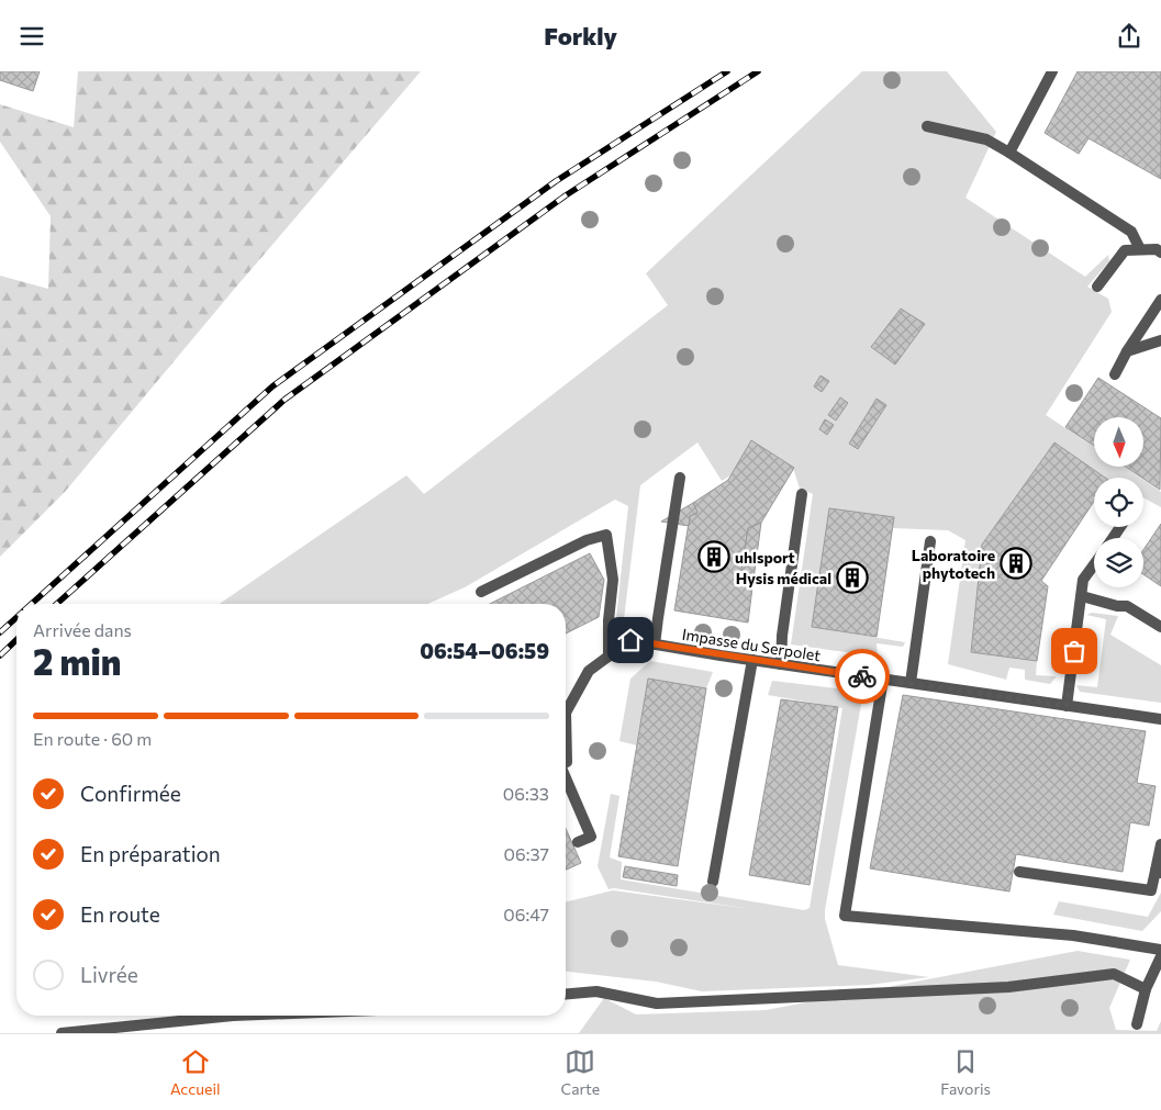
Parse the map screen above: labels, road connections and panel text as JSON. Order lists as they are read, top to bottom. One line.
{"streets":{"street":["Impasse du Serpolet"]},"places":{"building":["uhlsport","Laboratoire phytotech","Hysis médical"]},"north":"bottom","page":{"header":"Forkly","heading":["2 min","Arrivée dans","06:54–06:59"],"bar":"En route · 60 m","list":[["Confirmée","06:33"],["En préparation","06:37"],["En route","06:47"],"Livrée"],"tabs":["Accueil","Carte","Favoris"]}}
